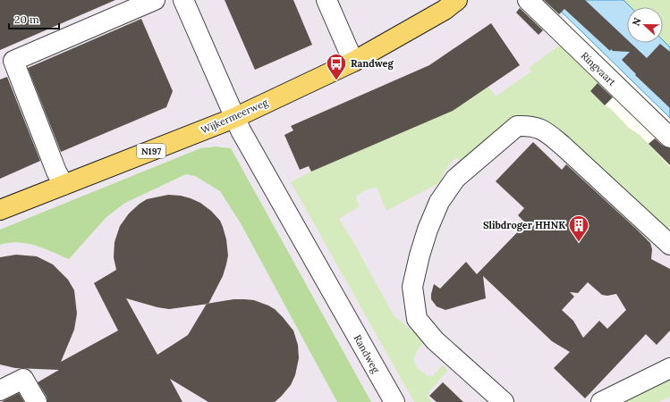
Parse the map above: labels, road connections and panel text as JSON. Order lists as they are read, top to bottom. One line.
{"streets":{"main road":["Wijkermeerweg","N197"],"street":["Ringvaart","Randweg"]},"crossings":[["Wijkermeerweg","Randweg"]],"places":{"bus stop":["Randweg"],"building":["Slibdroger HHNK"]},"scale_bar":"20 m","north":"left"}
